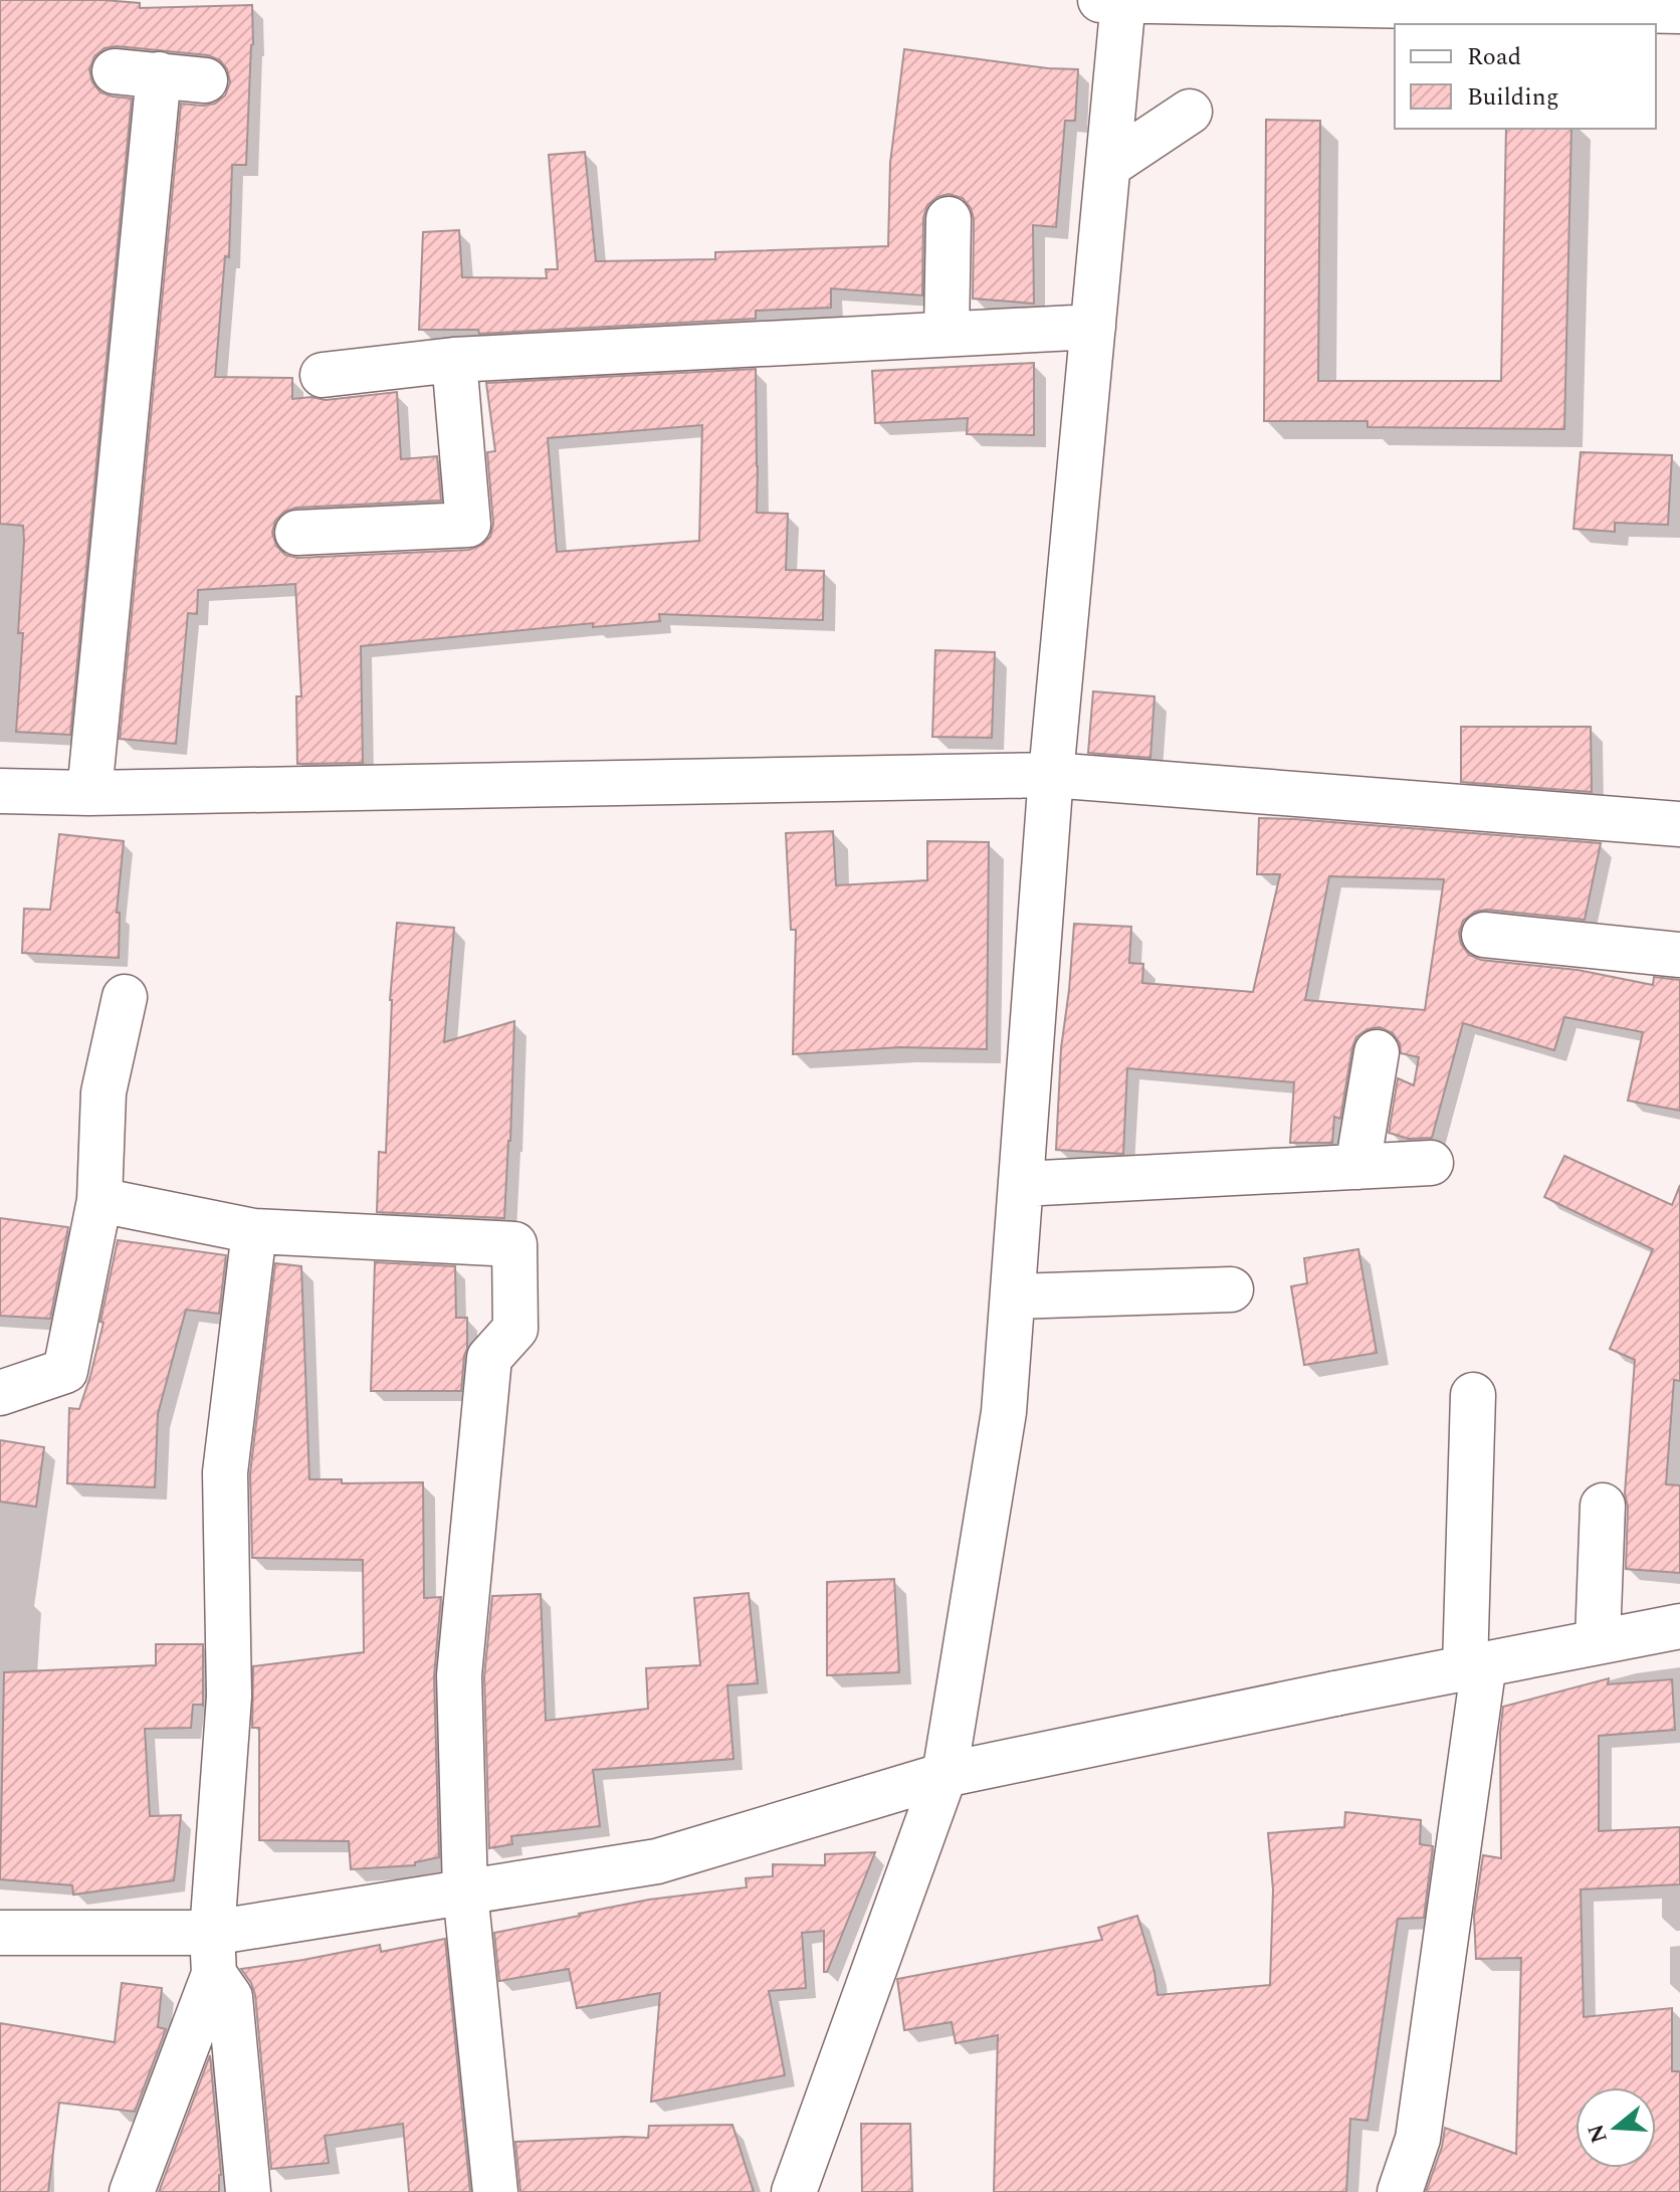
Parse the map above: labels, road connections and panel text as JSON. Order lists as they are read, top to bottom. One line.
{"legend":["Road","Building"],"north":"left"}
